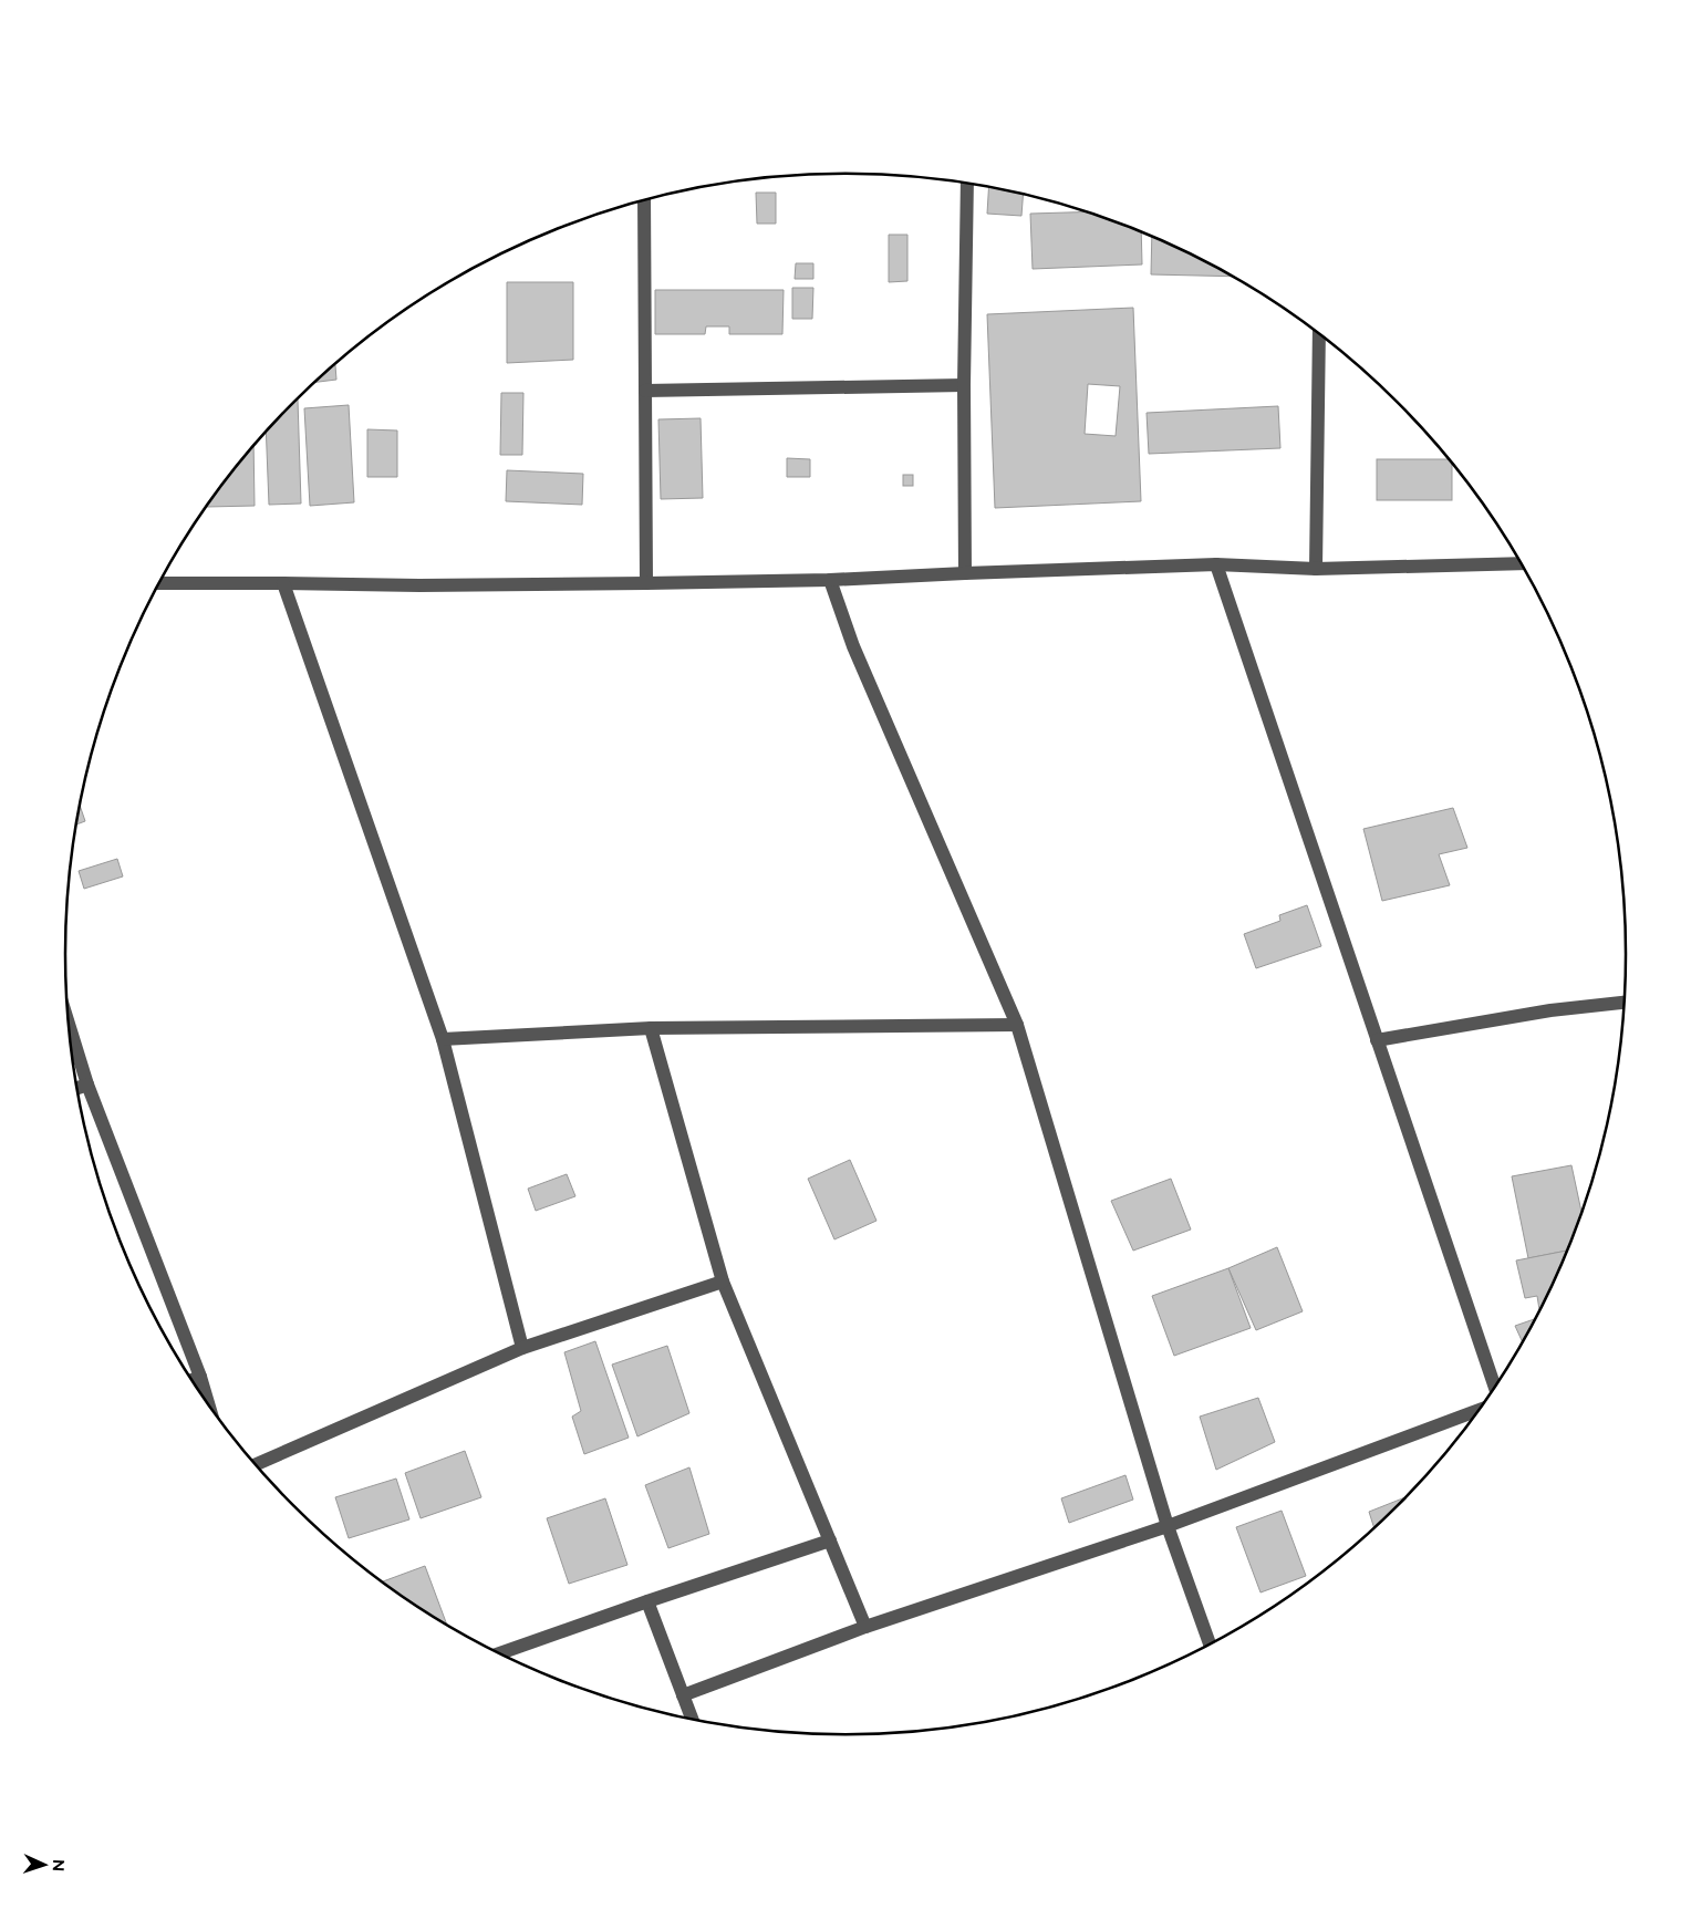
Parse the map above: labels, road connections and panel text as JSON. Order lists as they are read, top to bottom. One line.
{"north":"right"}
